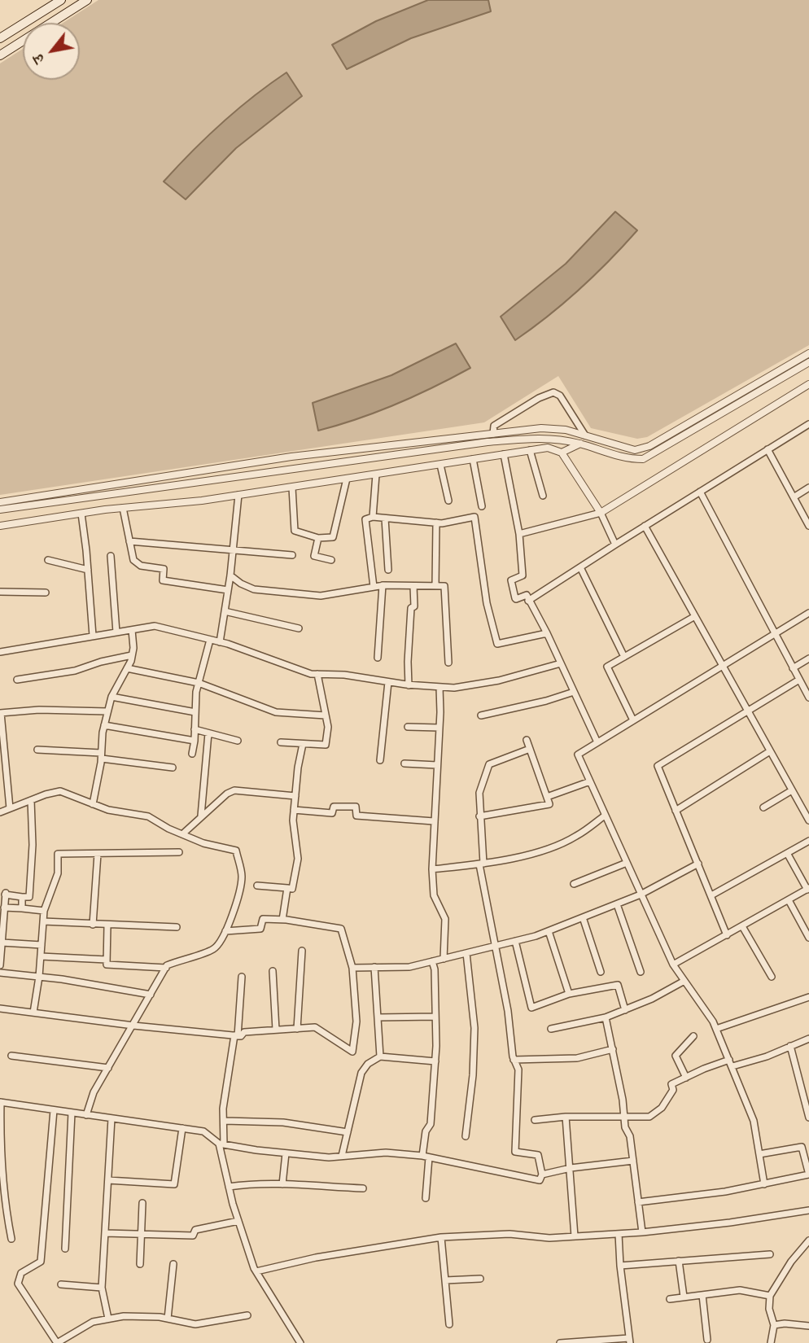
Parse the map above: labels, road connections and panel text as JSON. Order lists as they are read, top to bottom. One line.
{"north":"bottom left"}
